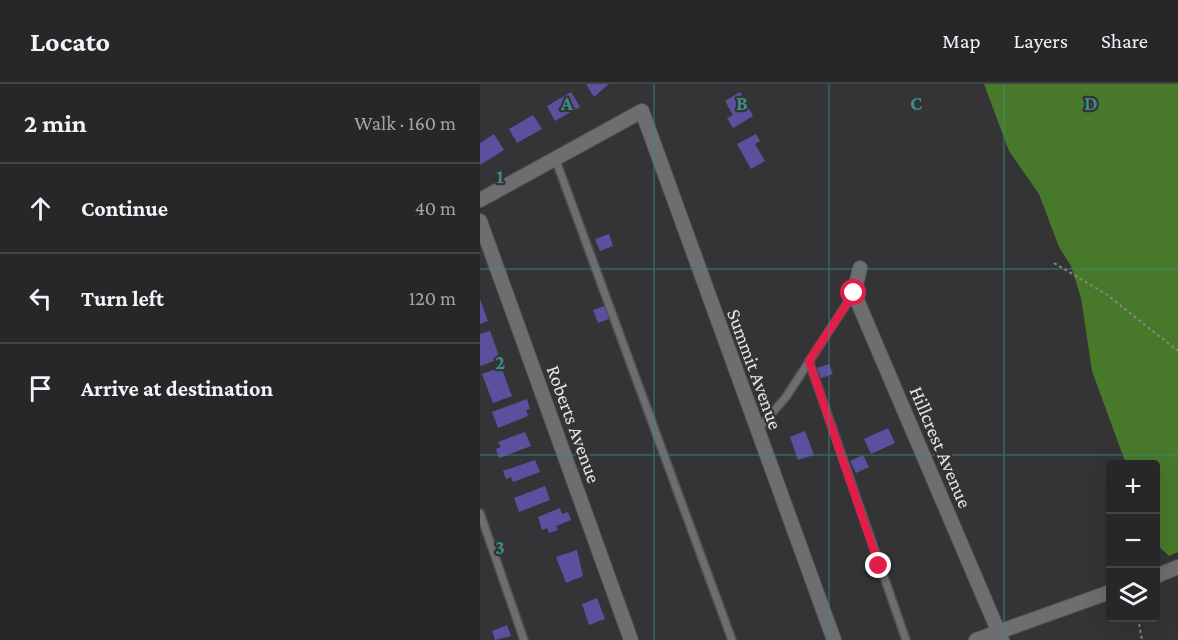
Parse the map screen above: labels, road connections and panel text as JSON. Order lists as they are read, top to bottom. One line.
{"streets":{"street":["Summit Avenue","Roberts Avenue","Hillcrest Avenue"]},"page":{"header":"Locato","nav":["Map","Layers","Share"],"heading":["2 min","Walk · 160 m"],"list":[["Continue","40 m"],["Turn left","120 m"],"Arrive at destination"],"map_buttons":["+","−"]},"grid":{"columns":["A","B","C","D"],"rows":["1","2","3"]}}
